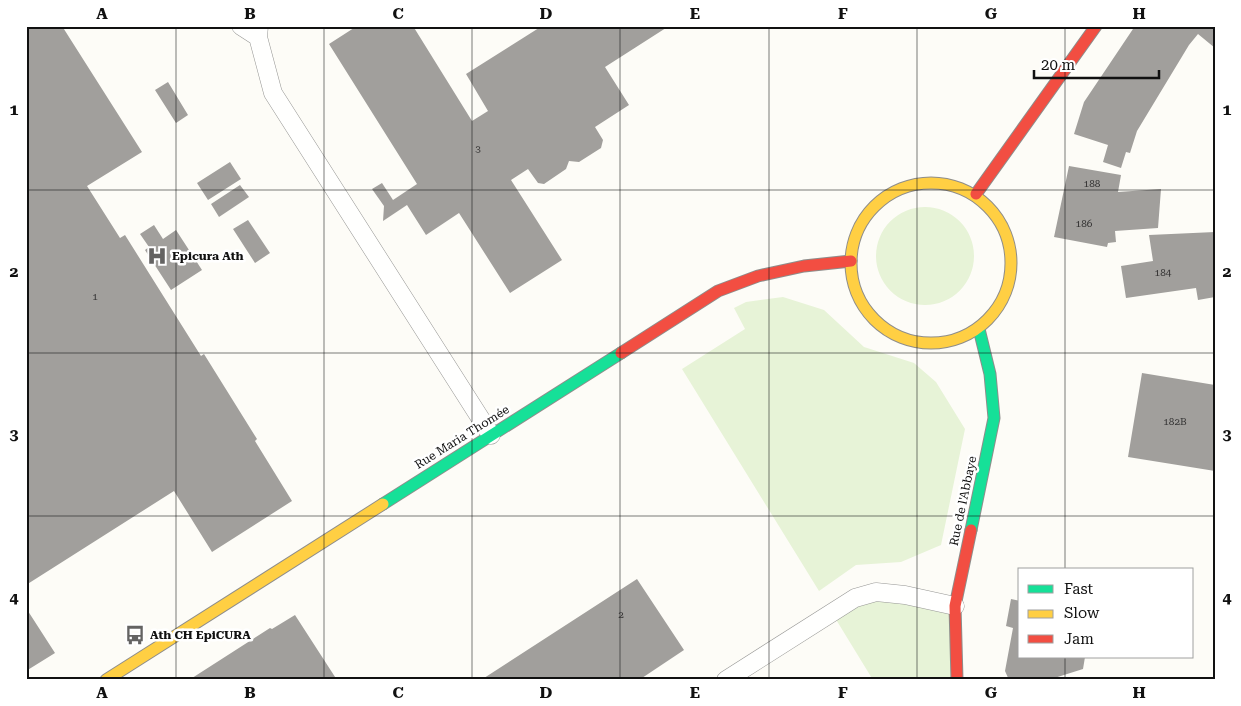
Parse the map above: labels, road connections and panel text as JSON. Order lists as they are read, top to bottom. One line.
{"streets":{"street":["Rue Maria Thomée","Rue de l'Abbaye"]},"crossings":[["Rue Maria Thomée","Rue de l'Abbaye"]],"places":{"hospital":["Epicura Ath"],"bus stop":["Ath CH EpiCURA"]},"house_numbers":["3","188","186","184","1","182B","2"],"legend":["Fast","Slow","Jam"],"scale_bar":"20 m","grid":{"columns":["A","B","C","D","E","F","G","H"],"rows":["1","2","3","4"]}}
